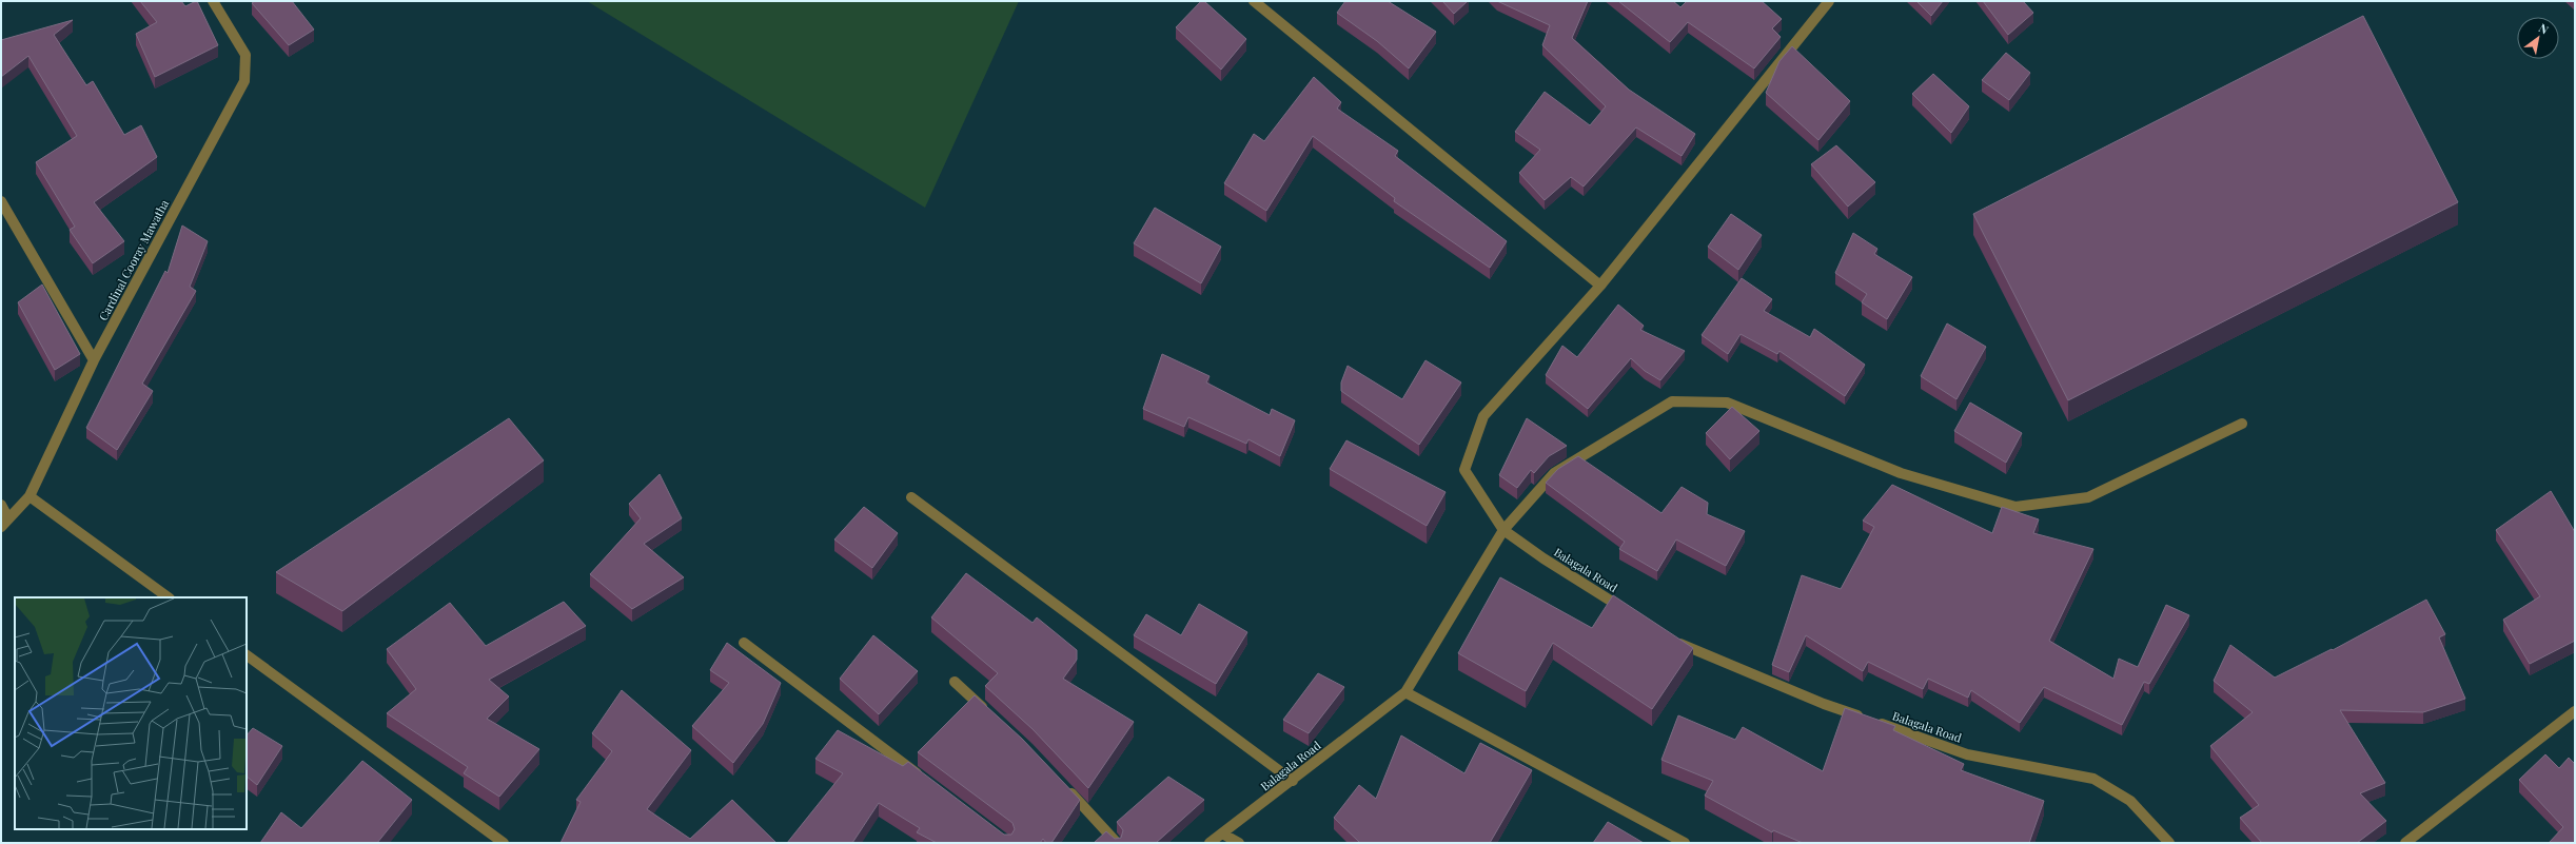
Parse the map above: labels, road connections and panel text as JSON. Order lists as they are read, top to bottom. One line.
{"streets":{"street":["Cardinal Cooray Mawatha","Balagala Road"]},"north":"top right"}
